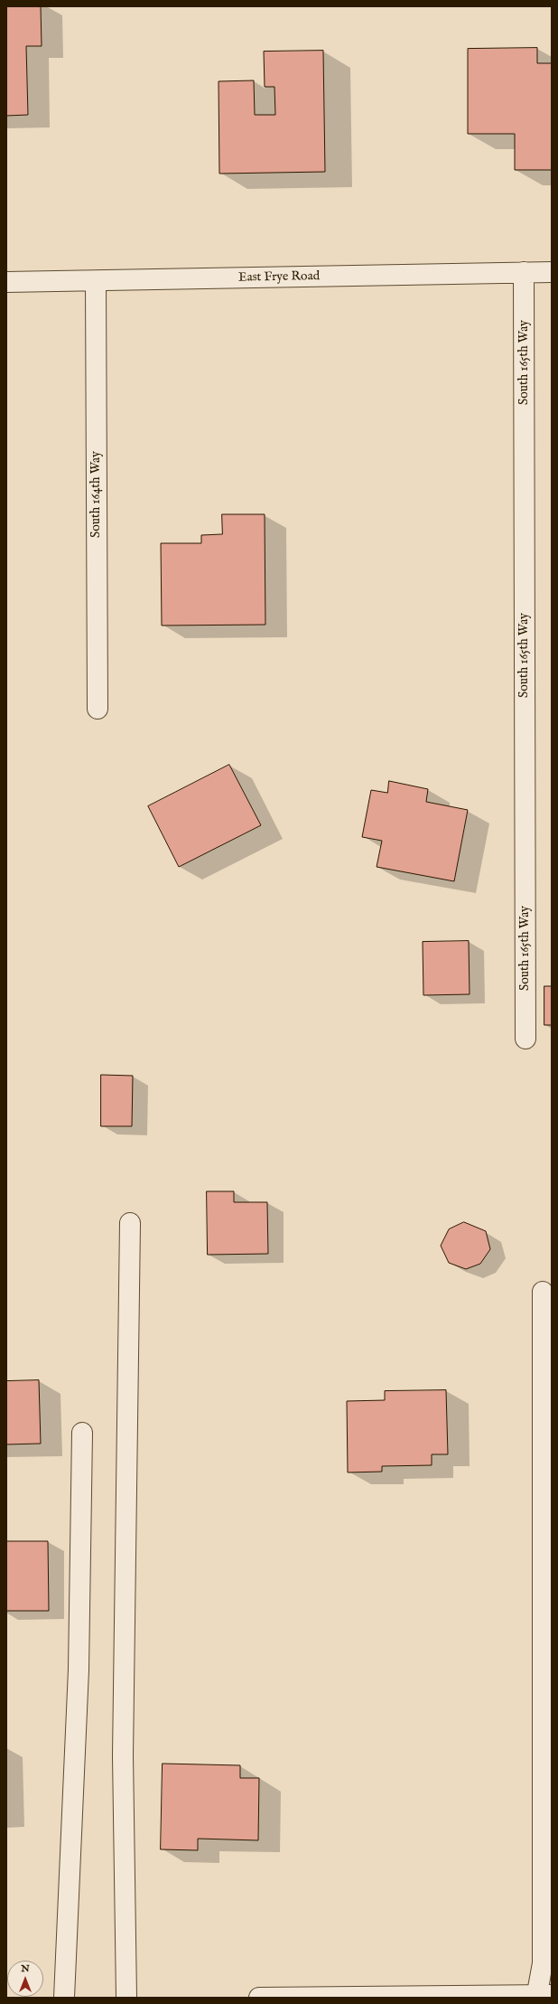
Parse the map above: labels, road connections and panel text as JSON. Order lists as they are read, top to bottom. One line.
{"streets":{"street":["East Frye Road","South 165th Way","South 164th Way"]},"crossings":[["East Frye Road","South 165th Way"],["East Frye Road","South 164th Way"]],"north":"top"}
